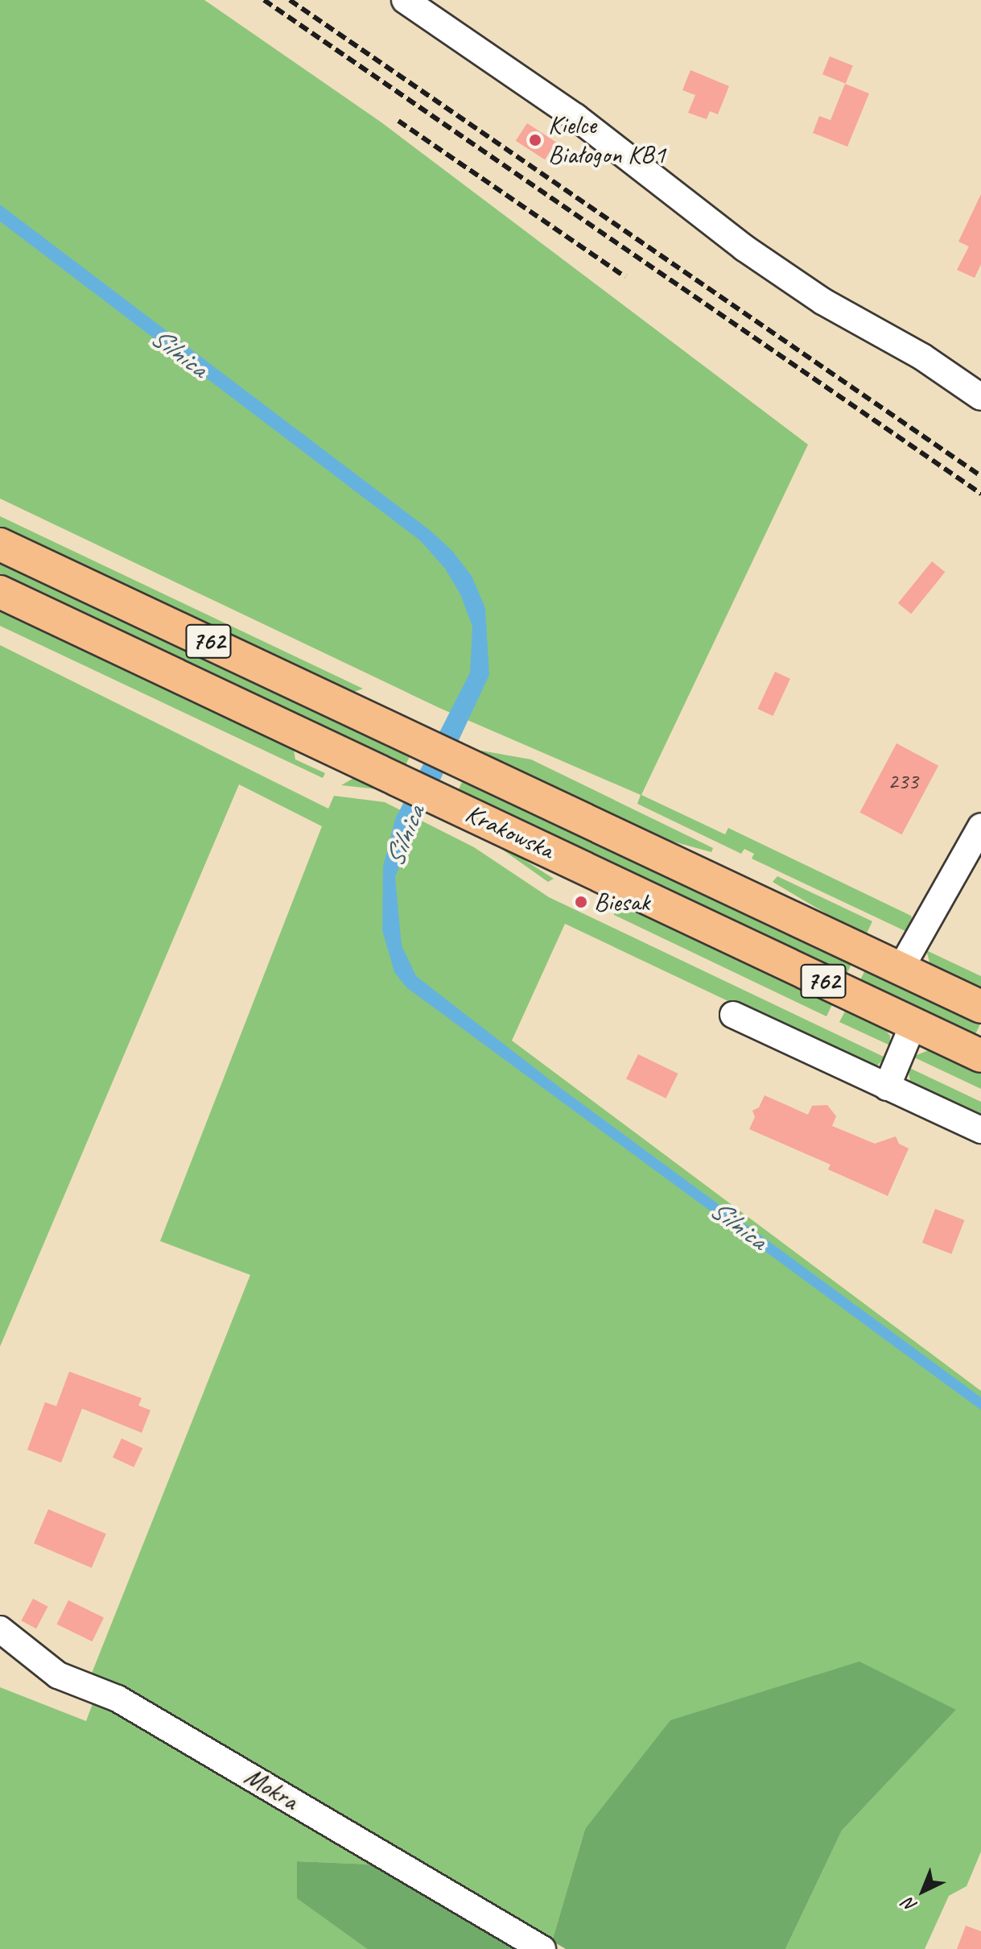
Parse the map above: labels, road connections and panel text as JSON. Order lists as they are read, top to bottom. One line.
{"streets":{"main road":["762","Krakowska"],"street":["Mokra"]},"water":["Silnica"],"places":["Kielce Białogon KB1","Biesak"],"house_numbers":["233"],"north":"bottom left"}
